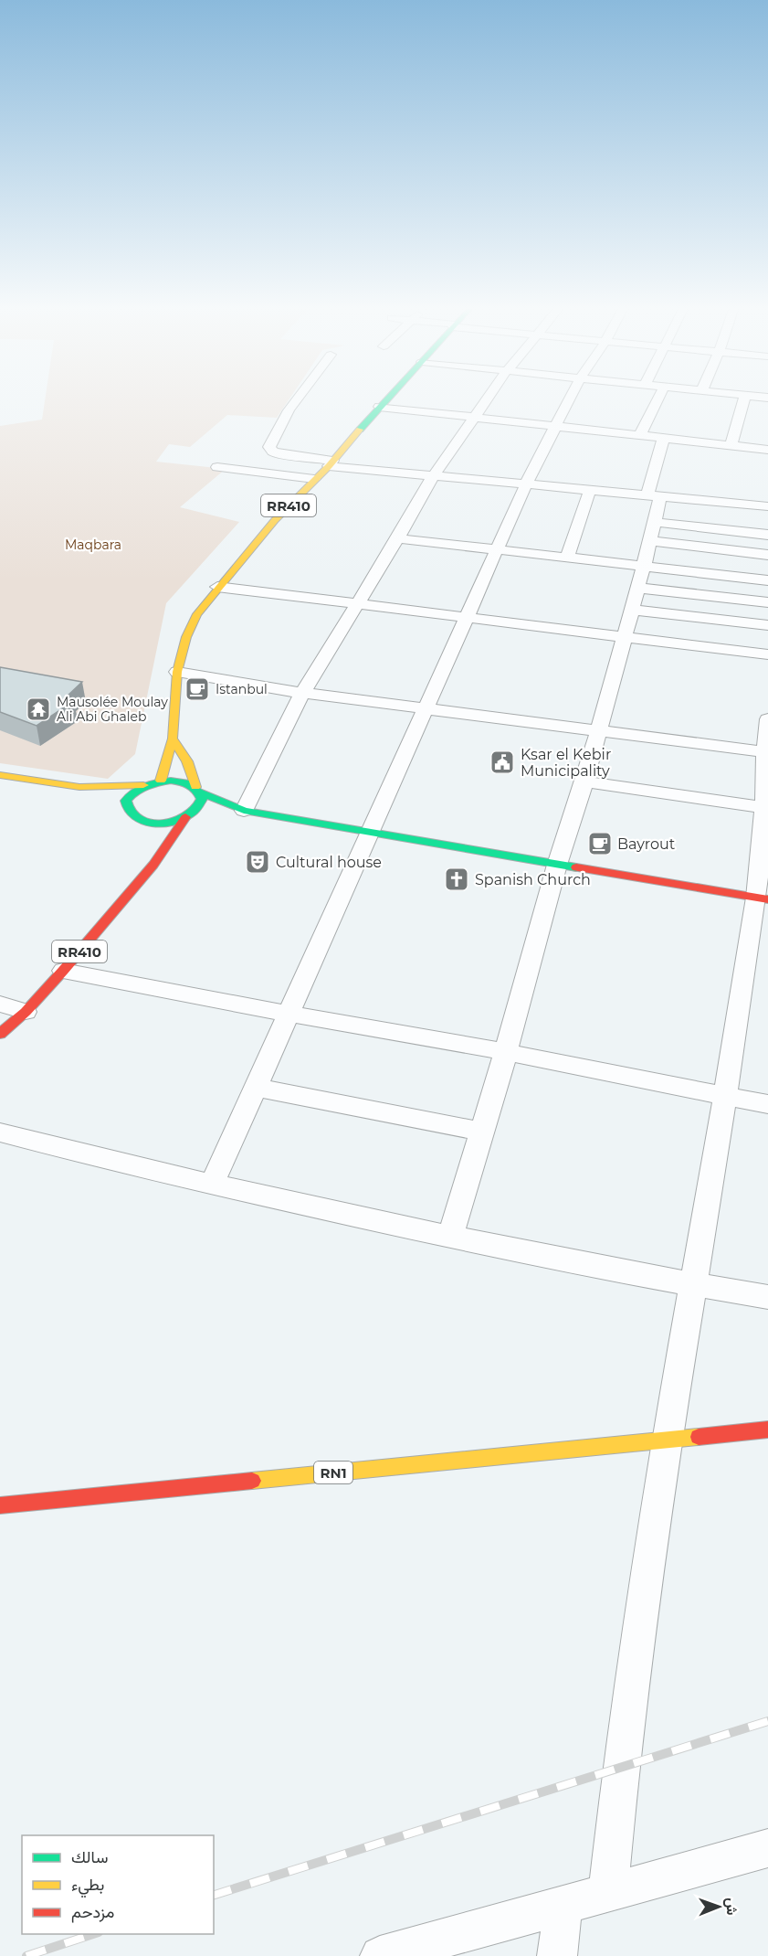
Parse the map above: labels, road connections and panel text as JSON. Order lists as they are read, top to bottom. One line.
{"streets":{"main road":["RR410","RN1"]},"parks":["Maqbara"],"places":{"cafe":["Istanbul","Bayrout"],"temple":["Mausolée Moulay Ali Abi Ghaleb"],"public building":["Ksar el Kebir Municipality"],"theatre":["Cultural house"],"church":["Spanish Church"]},"legend":["سالك","بطيء","مزدحم"],"north":"right"}
